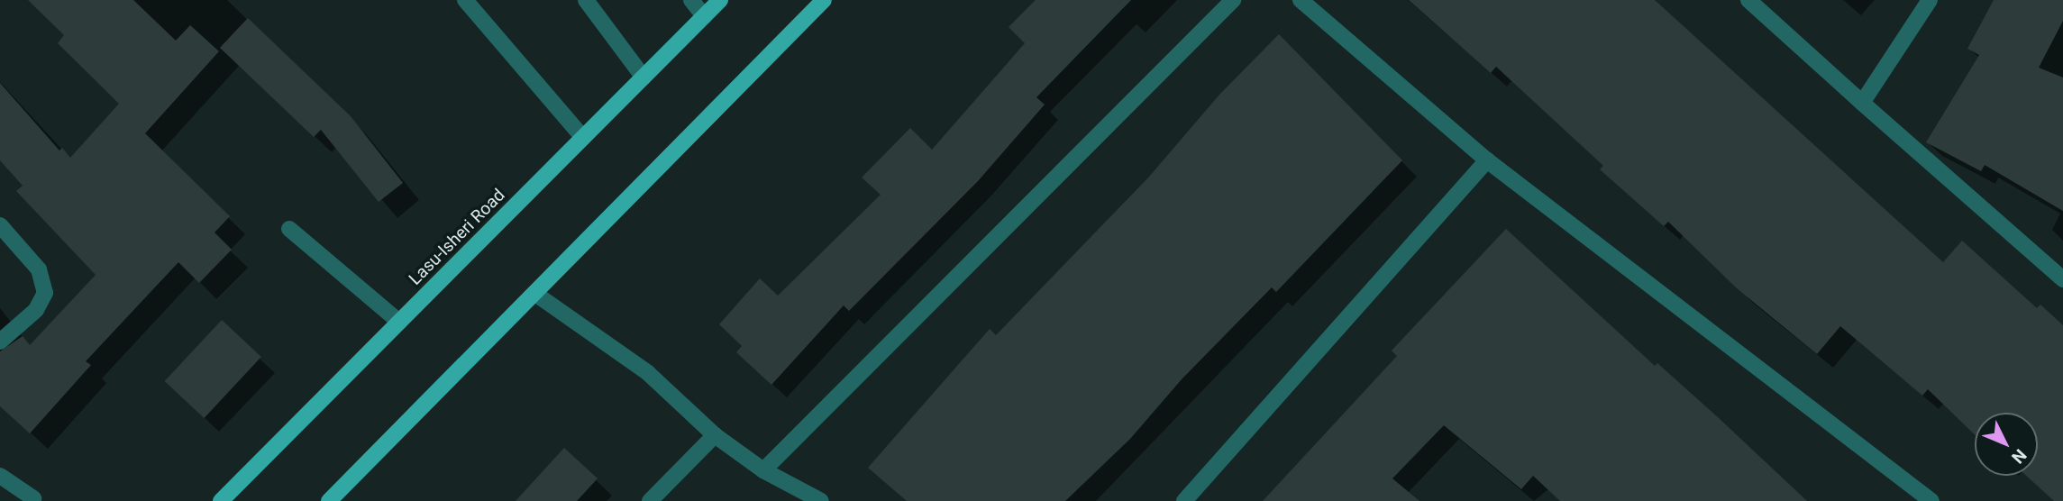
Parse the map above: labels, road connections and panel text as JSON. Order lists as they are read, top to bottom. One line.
{"streets":{"main road":["Lasu-Isheri Road"]},"north":"bottom right"}
